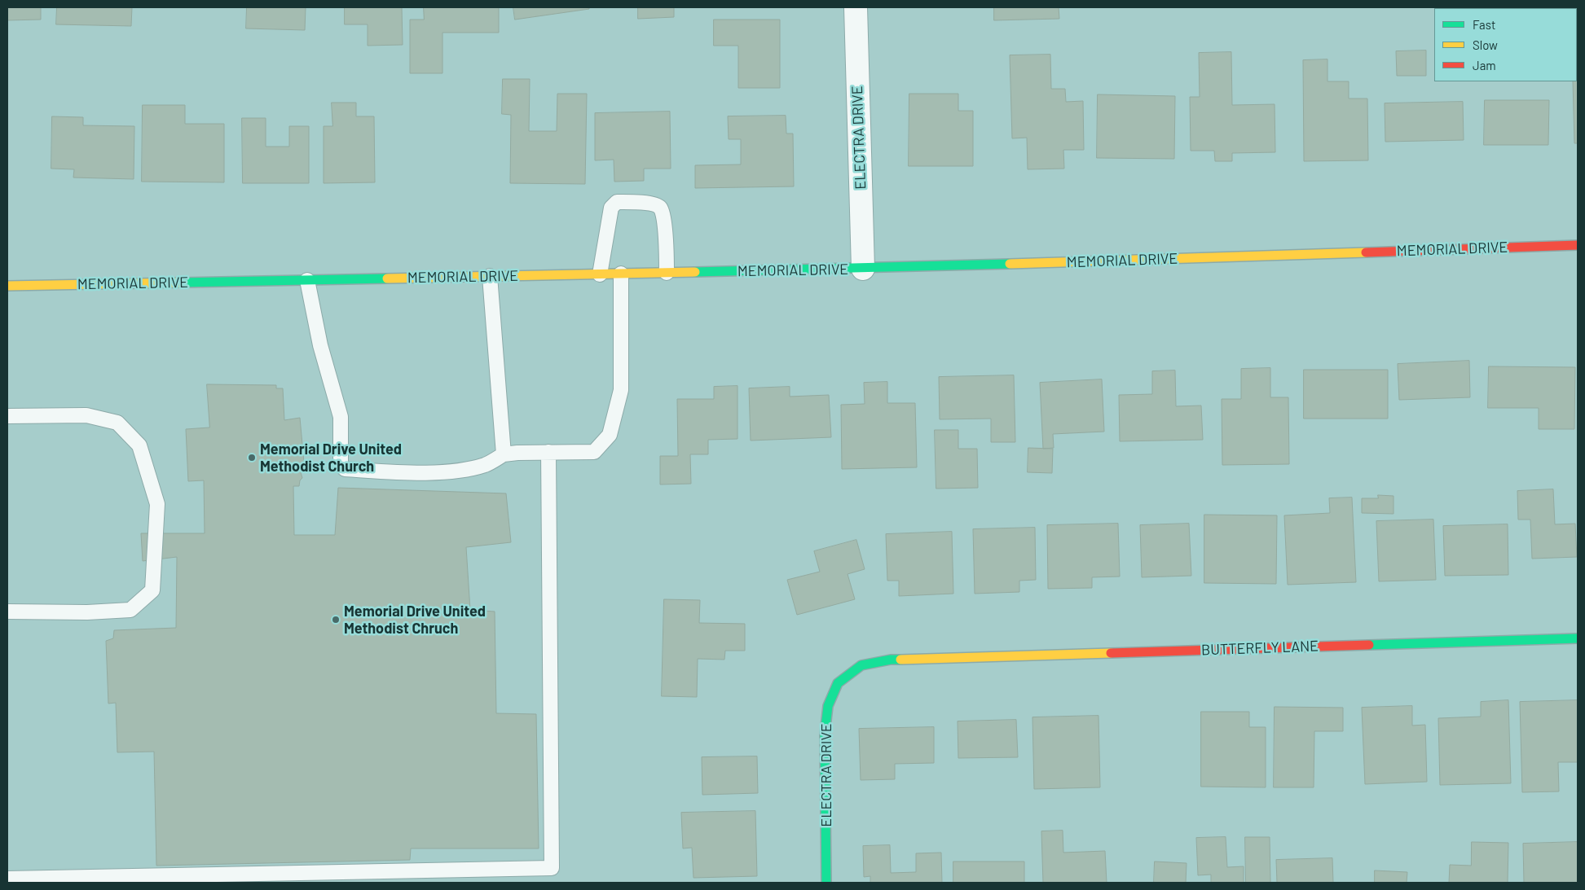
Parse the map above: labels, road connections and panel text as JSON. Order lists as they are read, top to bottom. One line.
{"streets":{"main road":["ELECTRA DRIVE","MEMORIAL DRIVE","BUTTERFLY LANE"]},"crossings":[["ELECTRA DRIVE","MEMORIAL DRIVE"],["ELECTRA DRIVE","BUTTERFLY LANE"]],"places":["Memorial Drive United Methodist Church","Memorial Drive United Methodist Chruch"],"legend":["Fast","Slow","Jam"]}
